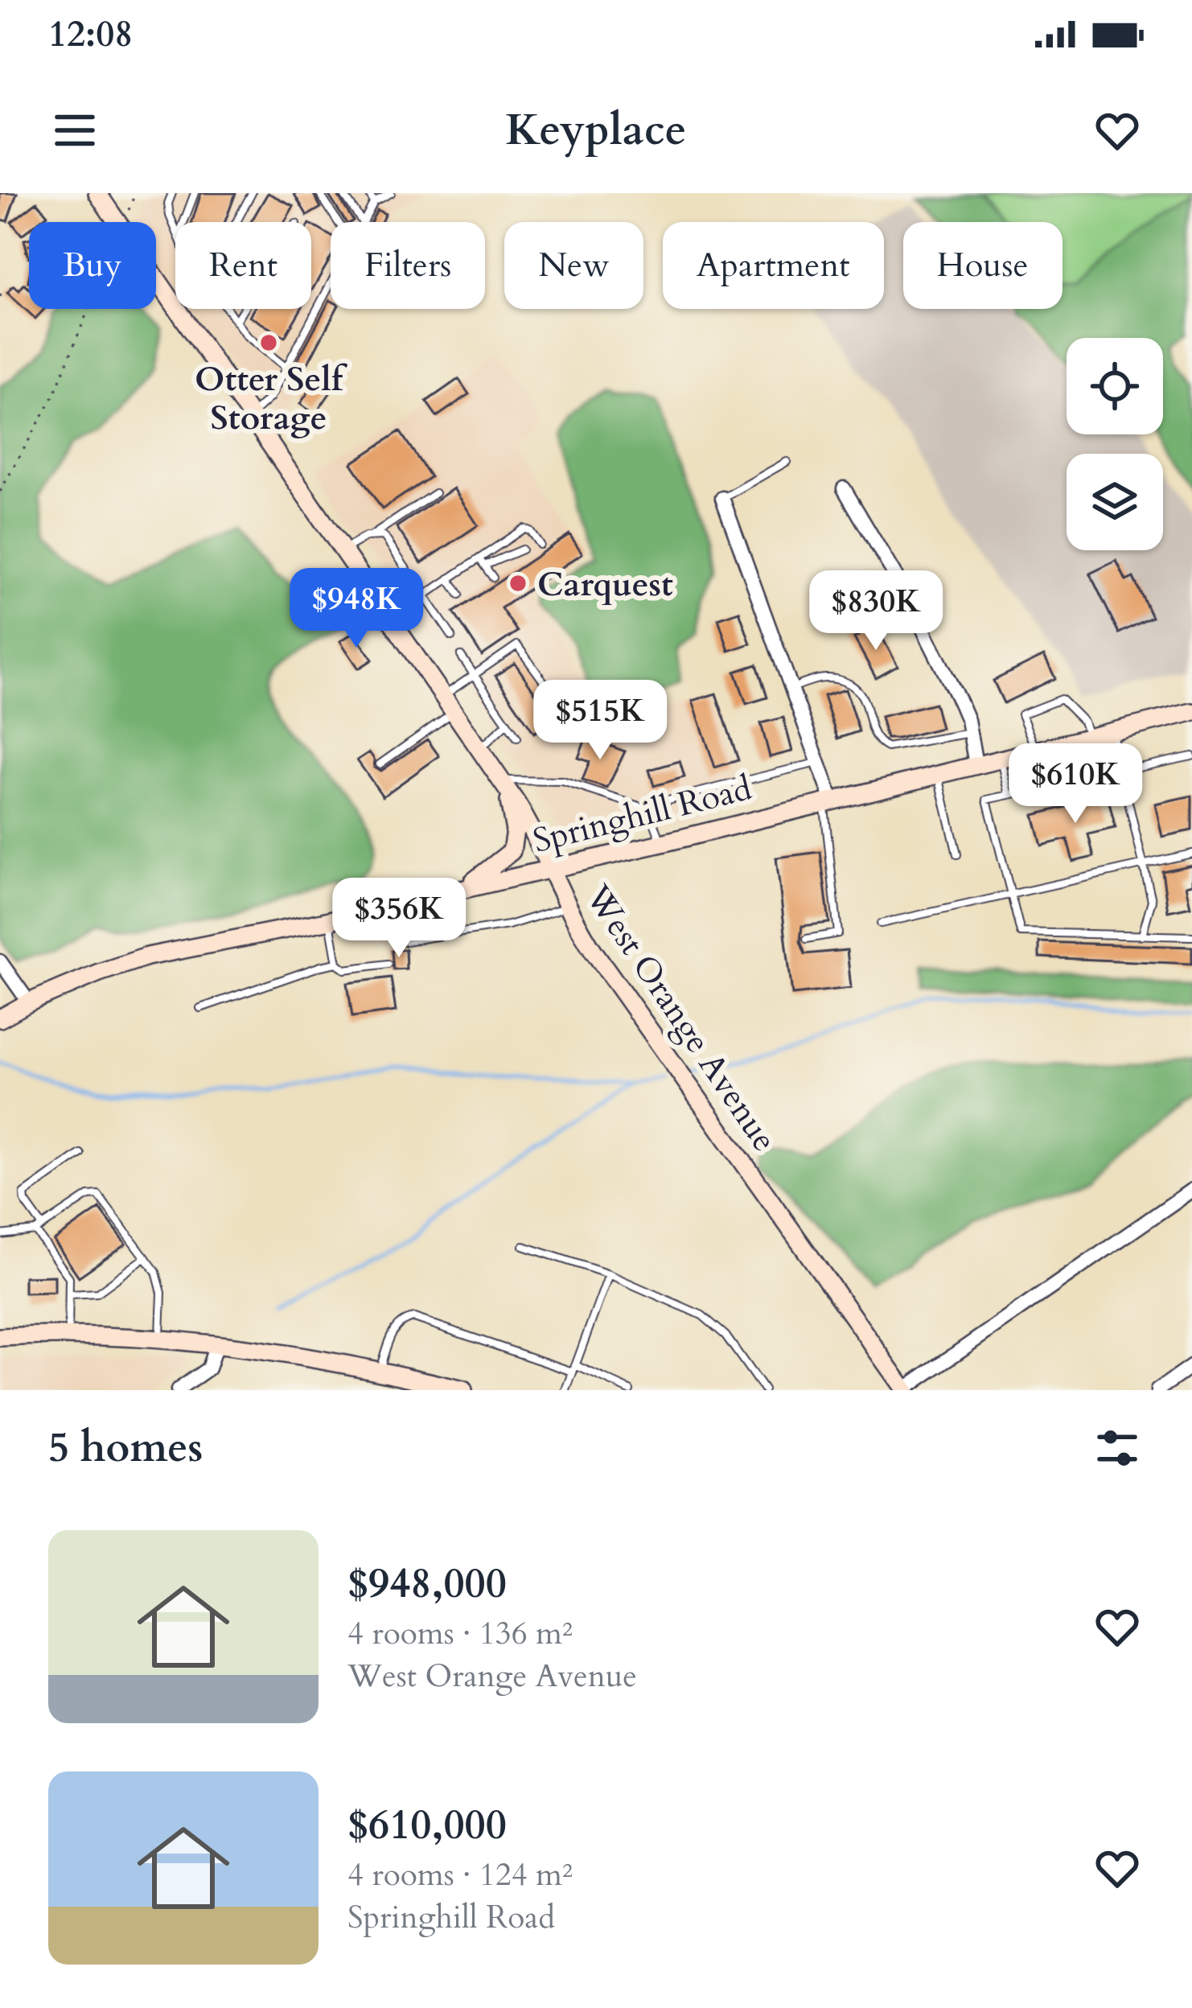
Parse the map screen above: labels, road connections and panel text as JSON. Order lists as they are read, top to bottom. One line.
{"streets":{"main road":["Springhill Road","West Orange Avenue"]},"crossings":[["Springhill Road","West Orange Avenue"]],"places":["Otter Self Storage","Carquest"],"page":{"status":"12:08","header":"Keyplace","chip":["Buy","Rent","Filters","New","Apartment","House"],"price":["$948K","$830K","$515K","$610K","$356K"],"heading":"5 homes","list":[{"name":"$948,000","note":"4 rooms · 136 m² · West Orange Avenue"},{"name":"$610,000","note":"4 rooms · 124 m² · Springhill Road"}]}}
